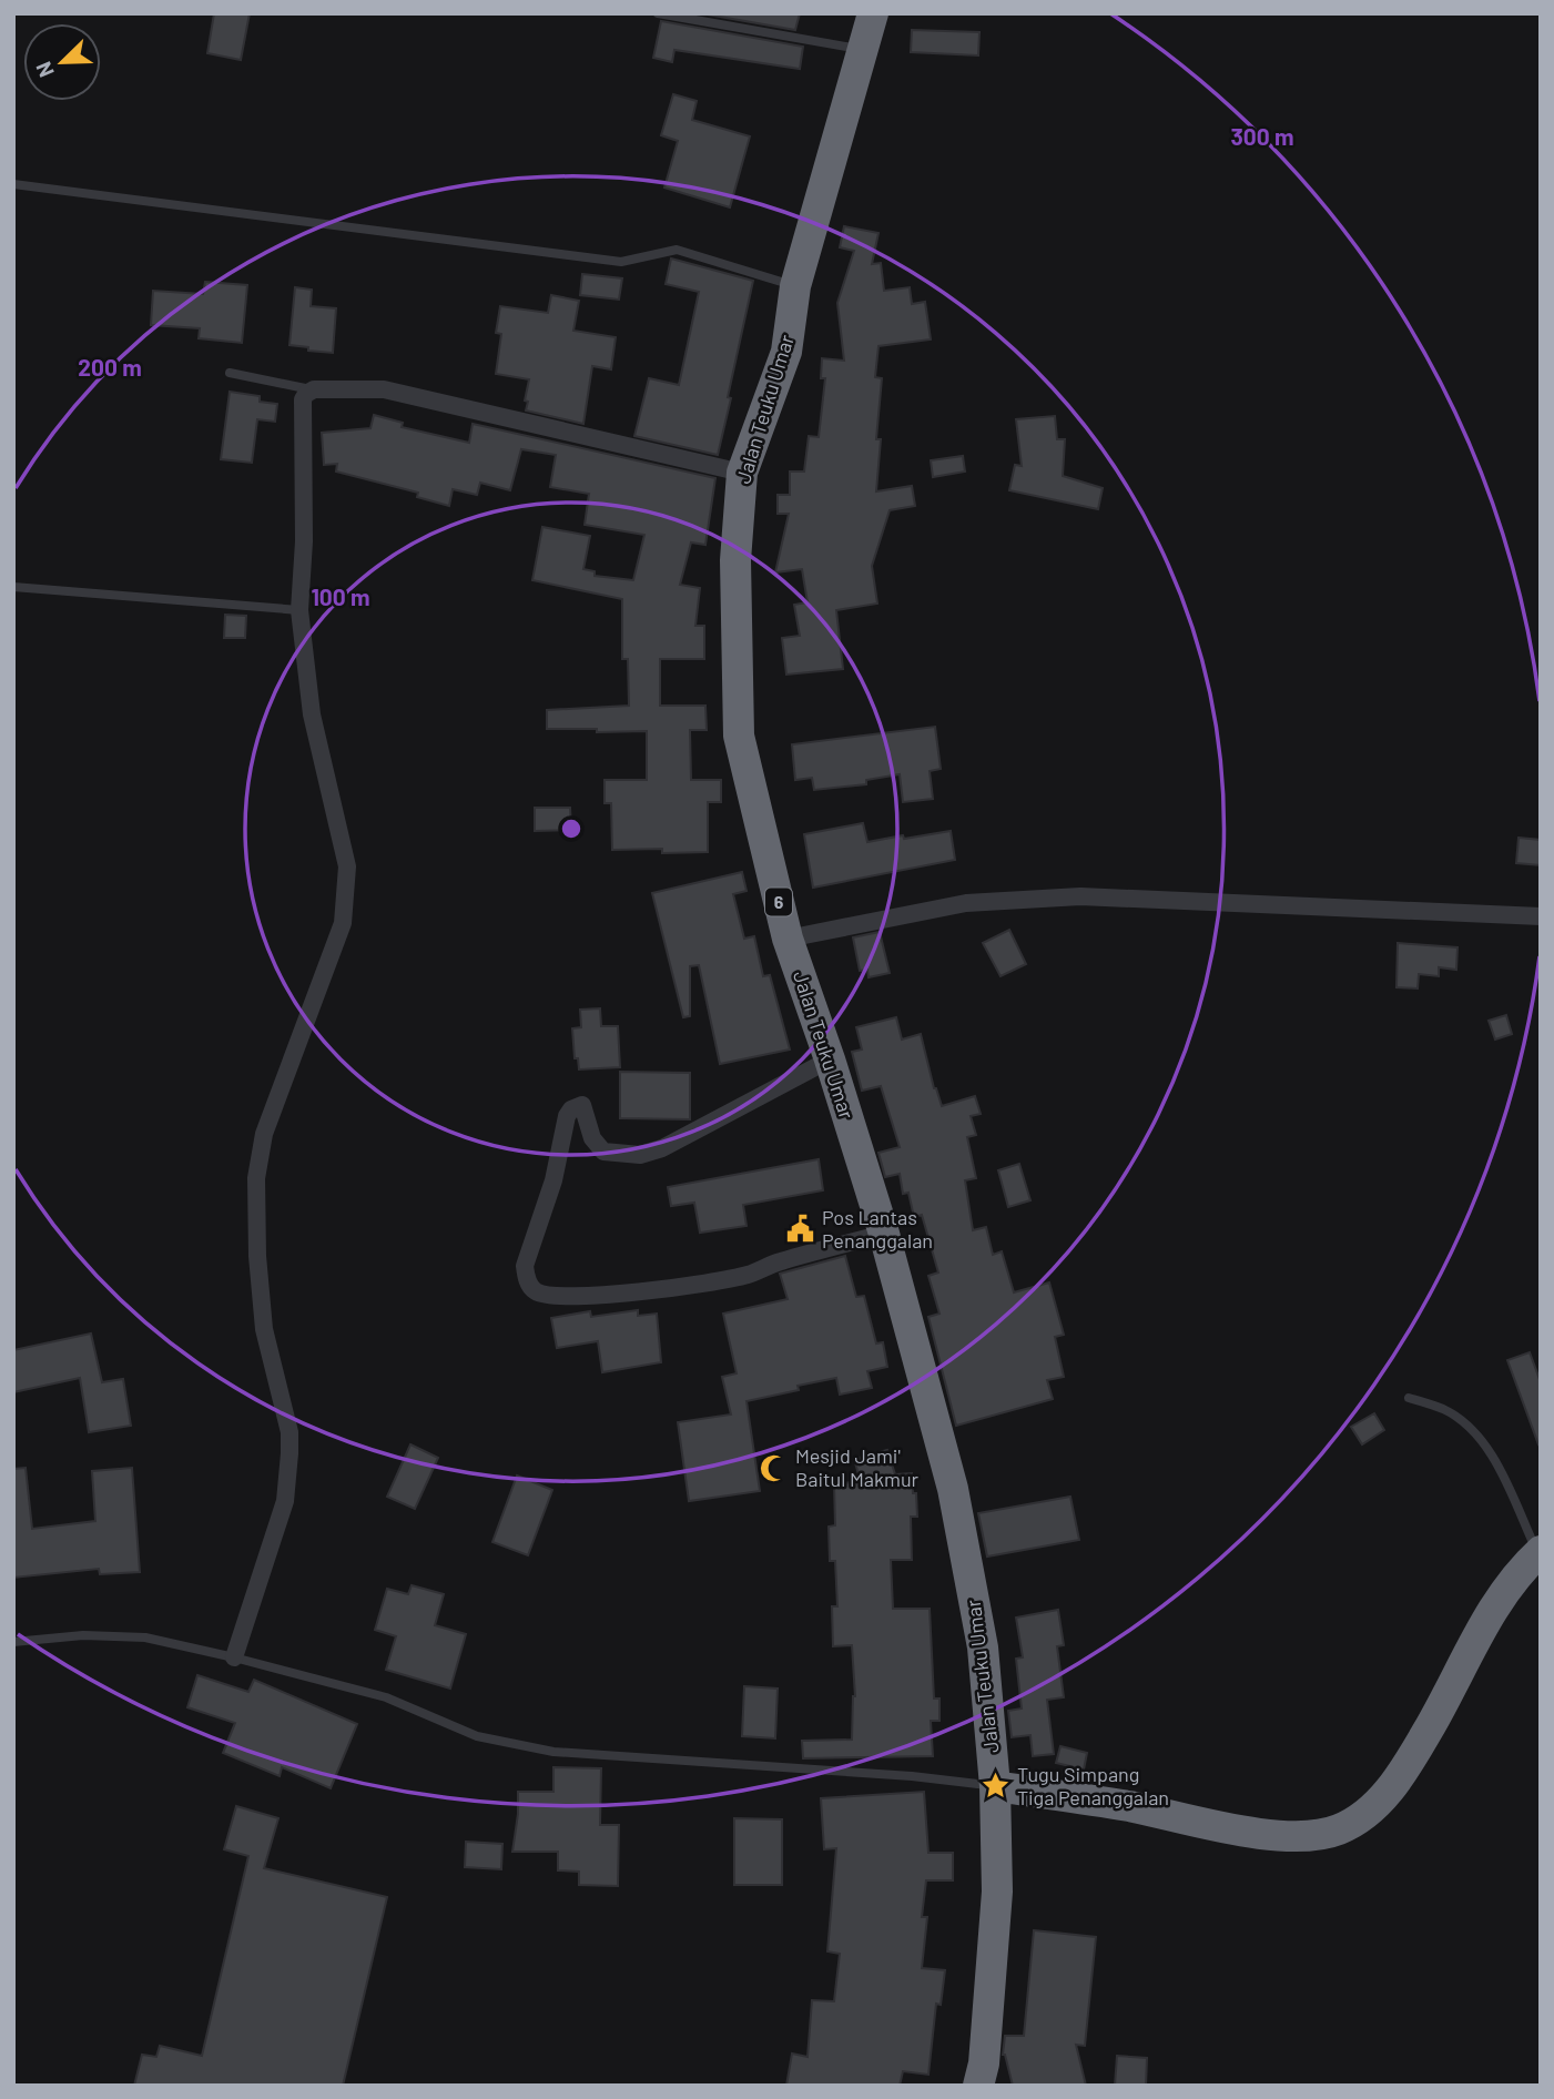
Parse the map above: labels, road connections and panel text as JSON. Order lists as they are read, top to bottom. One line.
{"streets":{"highway":["Jalan Teuku Umar","6"]},"places":{"public building":["Pos Lantas Penanggalan"],"mosque":["Mesjid Jami' Baitul Makmur"],"place":["Tugu Simpang Tiga Penanggalan"]},"north":"bottom left","rings":["300 m","200 m","100 m"]}
